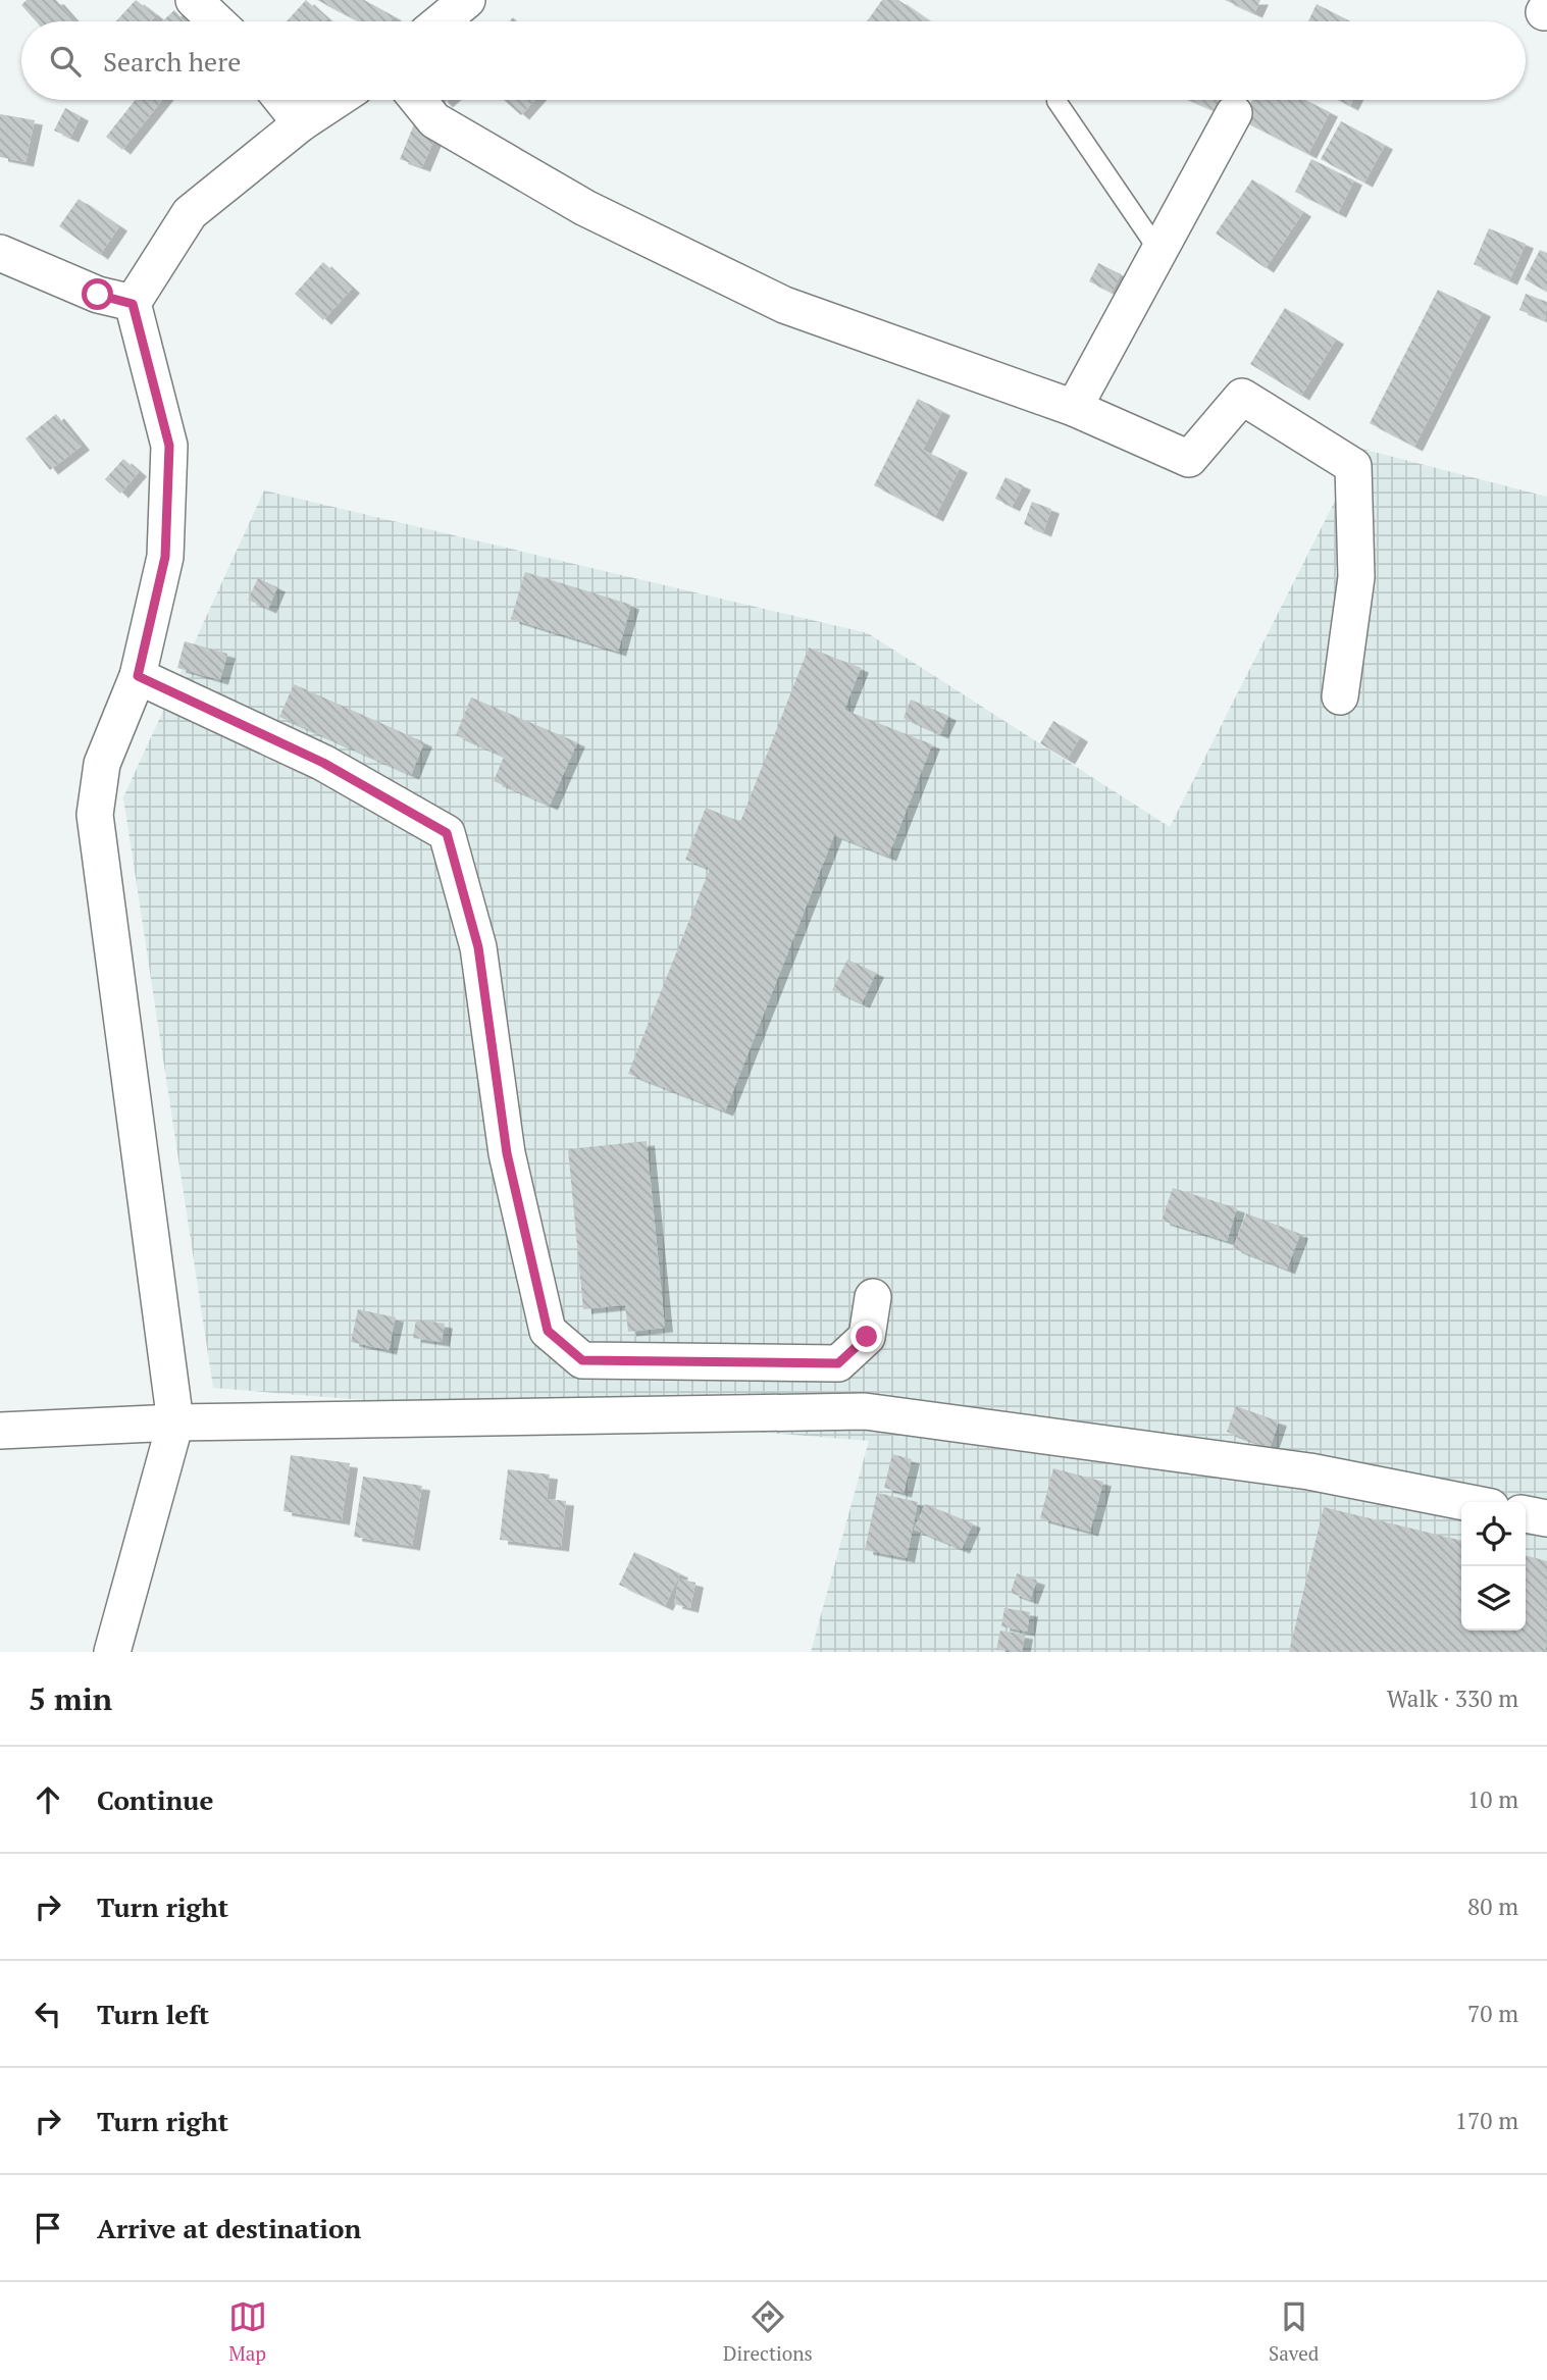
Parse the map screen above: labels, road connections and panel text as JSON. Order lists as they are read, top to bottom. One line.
{"page":{"search":"Search here","heading":["5 min","Walk · 330 m"],"list":[["Continue","10 m"],["Turn right","80 m"],["Turn left","70 m"],["Turn right","170 m"],"Arrive at destination"],"nav":["Map","Directions","Saved"]}}
